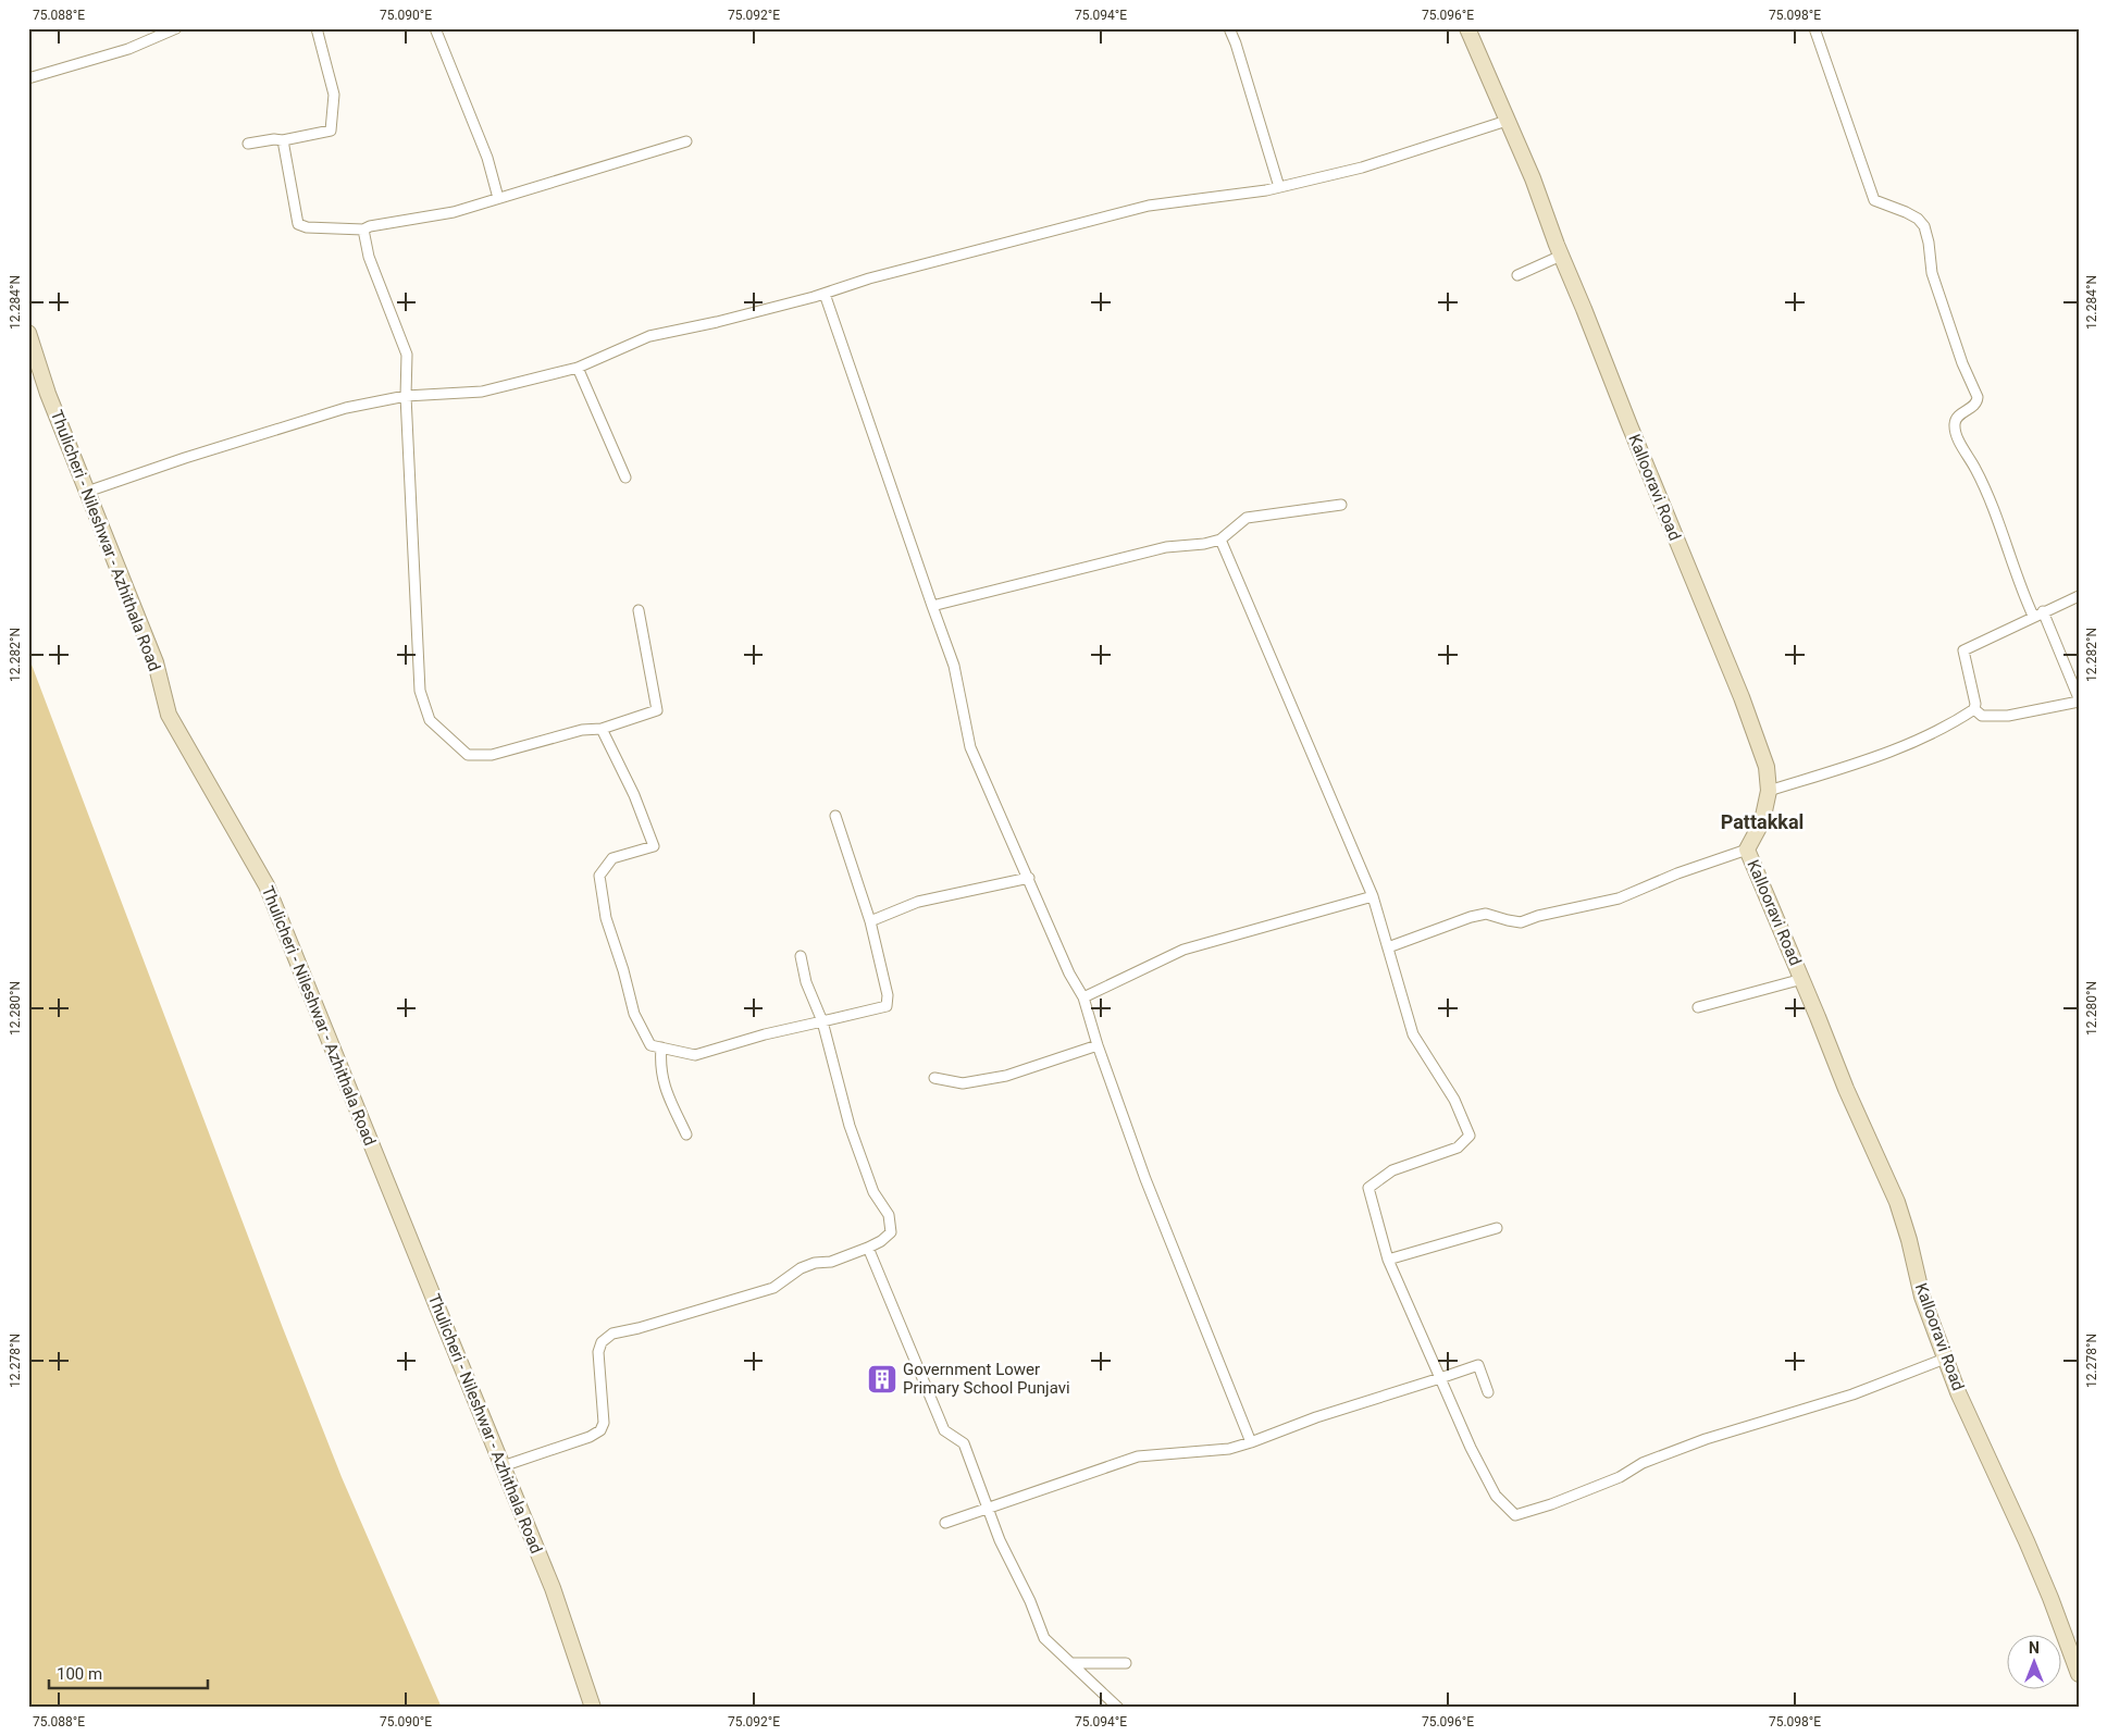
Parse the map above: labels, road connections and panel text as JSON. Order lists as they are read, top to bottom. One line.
{"streets":{"main road":["Kallooravi Road","Thulicheri - Nileshwar - Azhithala Road"]},"districts":["Pattakkal"],"places":{"building":["Government Lower Primary School Punjavi"]},"scale_bar":"100 m","north":"top","coordinates":["75.088°E","75.090°E","75.092°E","75.094°E","75.096°E","75.098°E","12.284°N","12.282°N","12.280°N","12.278°N"]}
